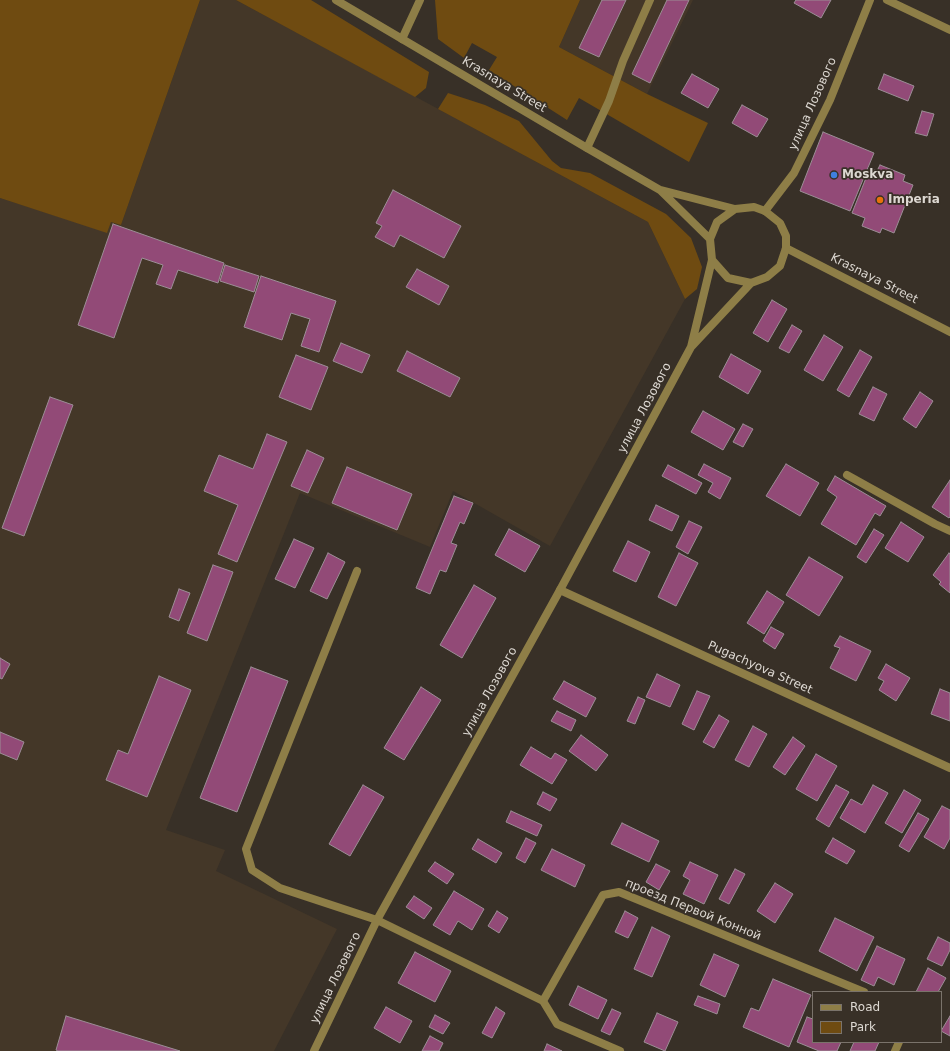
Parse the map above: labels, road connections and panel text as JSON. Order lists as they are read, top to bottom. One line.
{"streets":{"street":["Krasnaya Street","улица Лозового","Pugachyova Street","проезд Первой Конной"]},"crossings":[["Krasnaya Street","улица Лозового"],["улица Лозового","Pugachyova Street"]],"places":["Moskva","Imperia"],"legend":["Road","Park"]}
